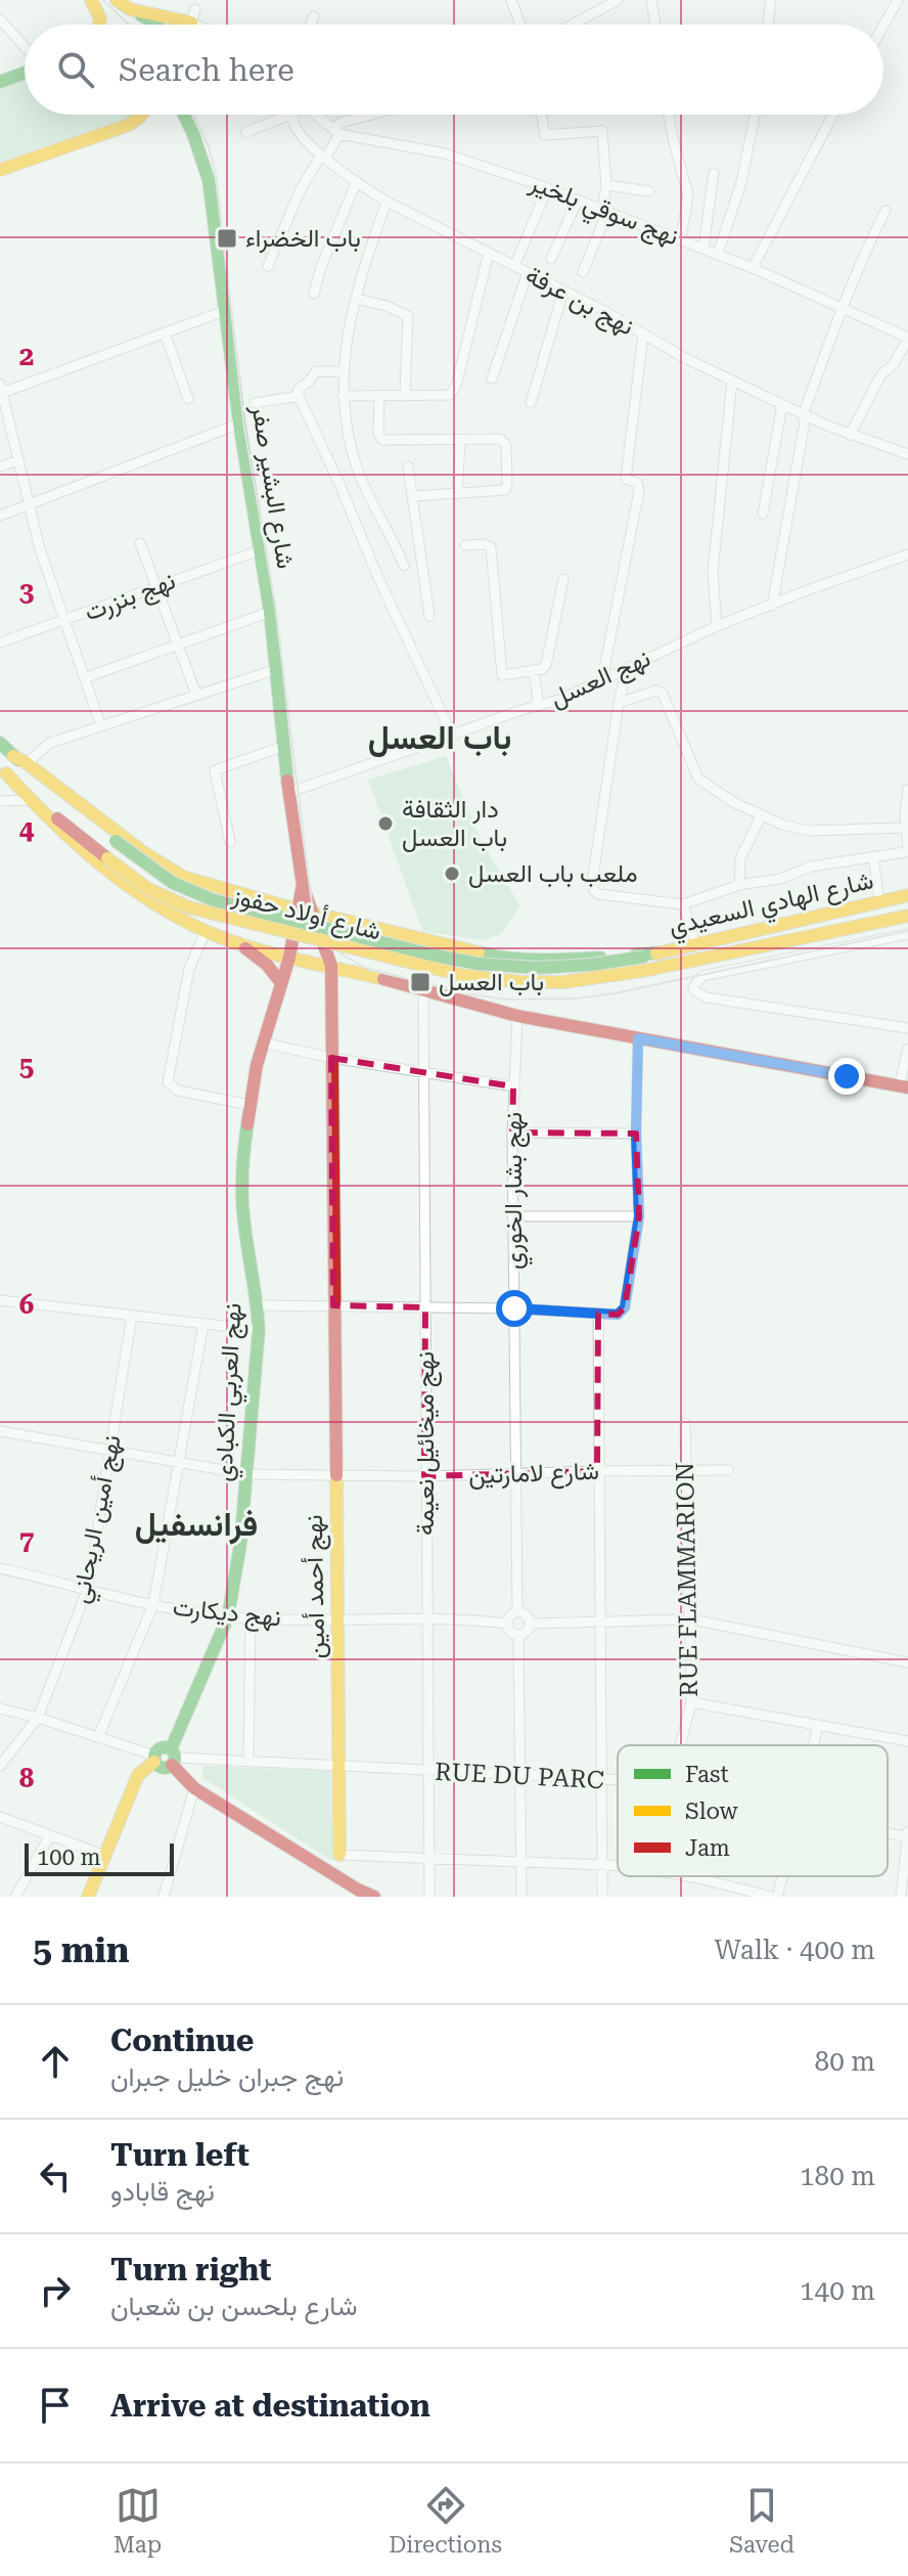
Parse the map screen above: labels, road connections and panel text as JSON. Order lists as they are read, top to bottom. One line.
{"streets":{"street":["نهج سوقي بلخير","نهج بن عرفة","شارع البشير صفر","نهج بنزرت","نهج العسل","شارع الهادي السعيدي","شارع أولاد حفوز","نهج بشار الخوري","نهج العربي الكبادي","نهج ميخائيل نعيمة","شارع لامارتين","نهج أمين الريحاني","RUE FLAMMARION","نهج أحمد أمين","نهج ديكارت","RUE DU PARC"]},"crossings":[["شارع البشير صفر","نهج بنزرت"],["شارع البشير صفر","نهج العسل"],["شارع البشير صفر","نهج أحمد أمين"],["شارع الهادي السعيدي","شارع أولاد حفوز"],["شارع أولاد حفوز","نهج العربي الكبادي"],["شارع أولاد حفوز","نهج أحمد أمين"],["نهج بشار الخوري","شارع لامارتين"],["نهج بشار الخوري","نهج ديكارت"],["نهج العربي الكبادي","شارع لامارتين"],["نهج العربي الكبادي","نهج أحمد أمين"],["نهج العربي الكبادي","نهج ديكارت"],["نهج العربي الكبادي","RUE DU PARC"],["نهج ميخائيل نعيمة","شارع لامارتين"],["نهج ميخائيل نعيمة","نهج أحمد أمين"],["نهج ميخائيل نعيمة","نهج ديكارت"],["نهج ميخائيل نعيمة","RUE DU PARC"],["شارع لامارتين","نهج أمين الريحاني"],["شارع لامارتين","RUE FLAMMARION"],["شارع لامارتين","نهج أحمد أمين"],["نهج أمين الريحاني","نهج ديكارت"],["نهج أحمد أمين","نهج ديكارت"],["نهج أحمد أمين","RUE DU PARC"]],"districts":["باب العسل","فرانسفيل"],"places":{"transit":["باب الخضراء","باب العسل"],"other":["دار الثقافة باب العسل","ملعب باب العسل"]},"legend":["Fast","Slow","Jam"],"scale_bar":"100 m","page":{"search":"Search here","scale":"100 m","heading":["5 min","Walk · 400 m"],"list":[["Continue","نهج جبران خليل جبران","80 m"],["Turn left","نهج قابادو","180 m"],["Turn right","شارع بلحسن بن شعبان","140 m"],"Arrive at destination"],"nav":["Map","Directions","Saved"]},"grid":{"rows":["2","3","4","5","6","7","8"]}}
